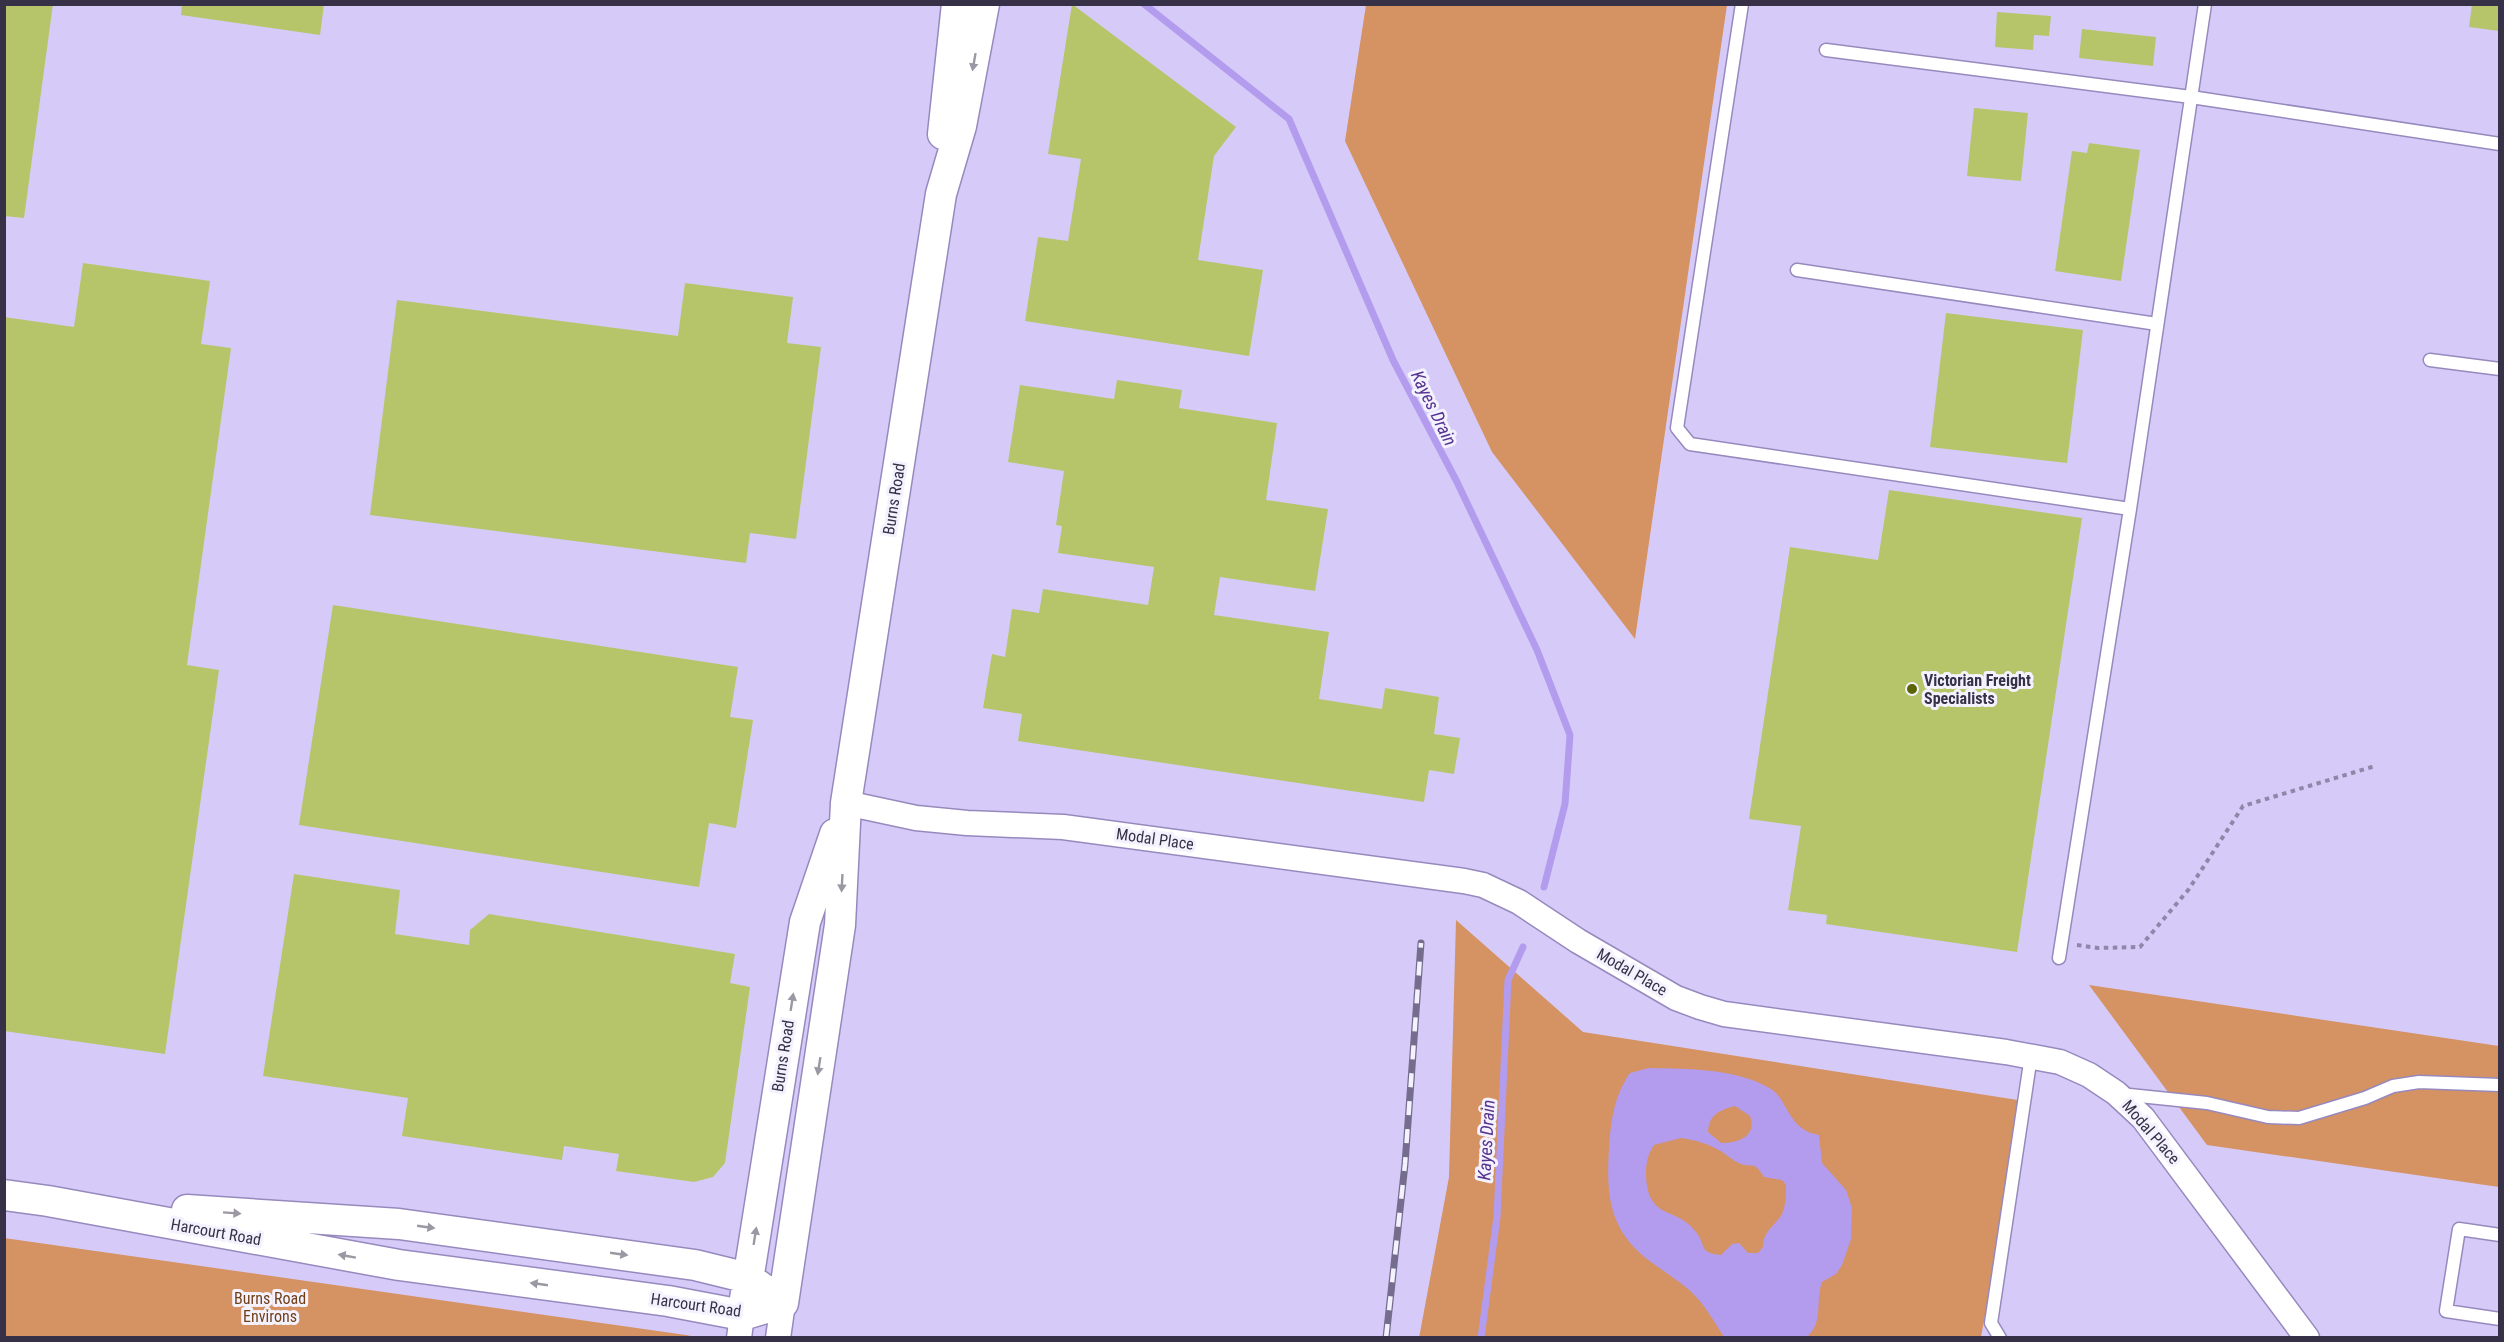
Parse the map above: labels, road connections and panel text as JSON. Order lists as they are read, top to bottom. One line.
{"streets":{"street":["Burns Road","Modal Place","Harcourt Road"]},"crossings":[["Burns Road","Modal Place"],["Burns Road","Harcourt Road"]],"water":["Kayes Drain"],"parks":["Burns Road Environs"],"places":["Victorian Freight Specialists"]}
